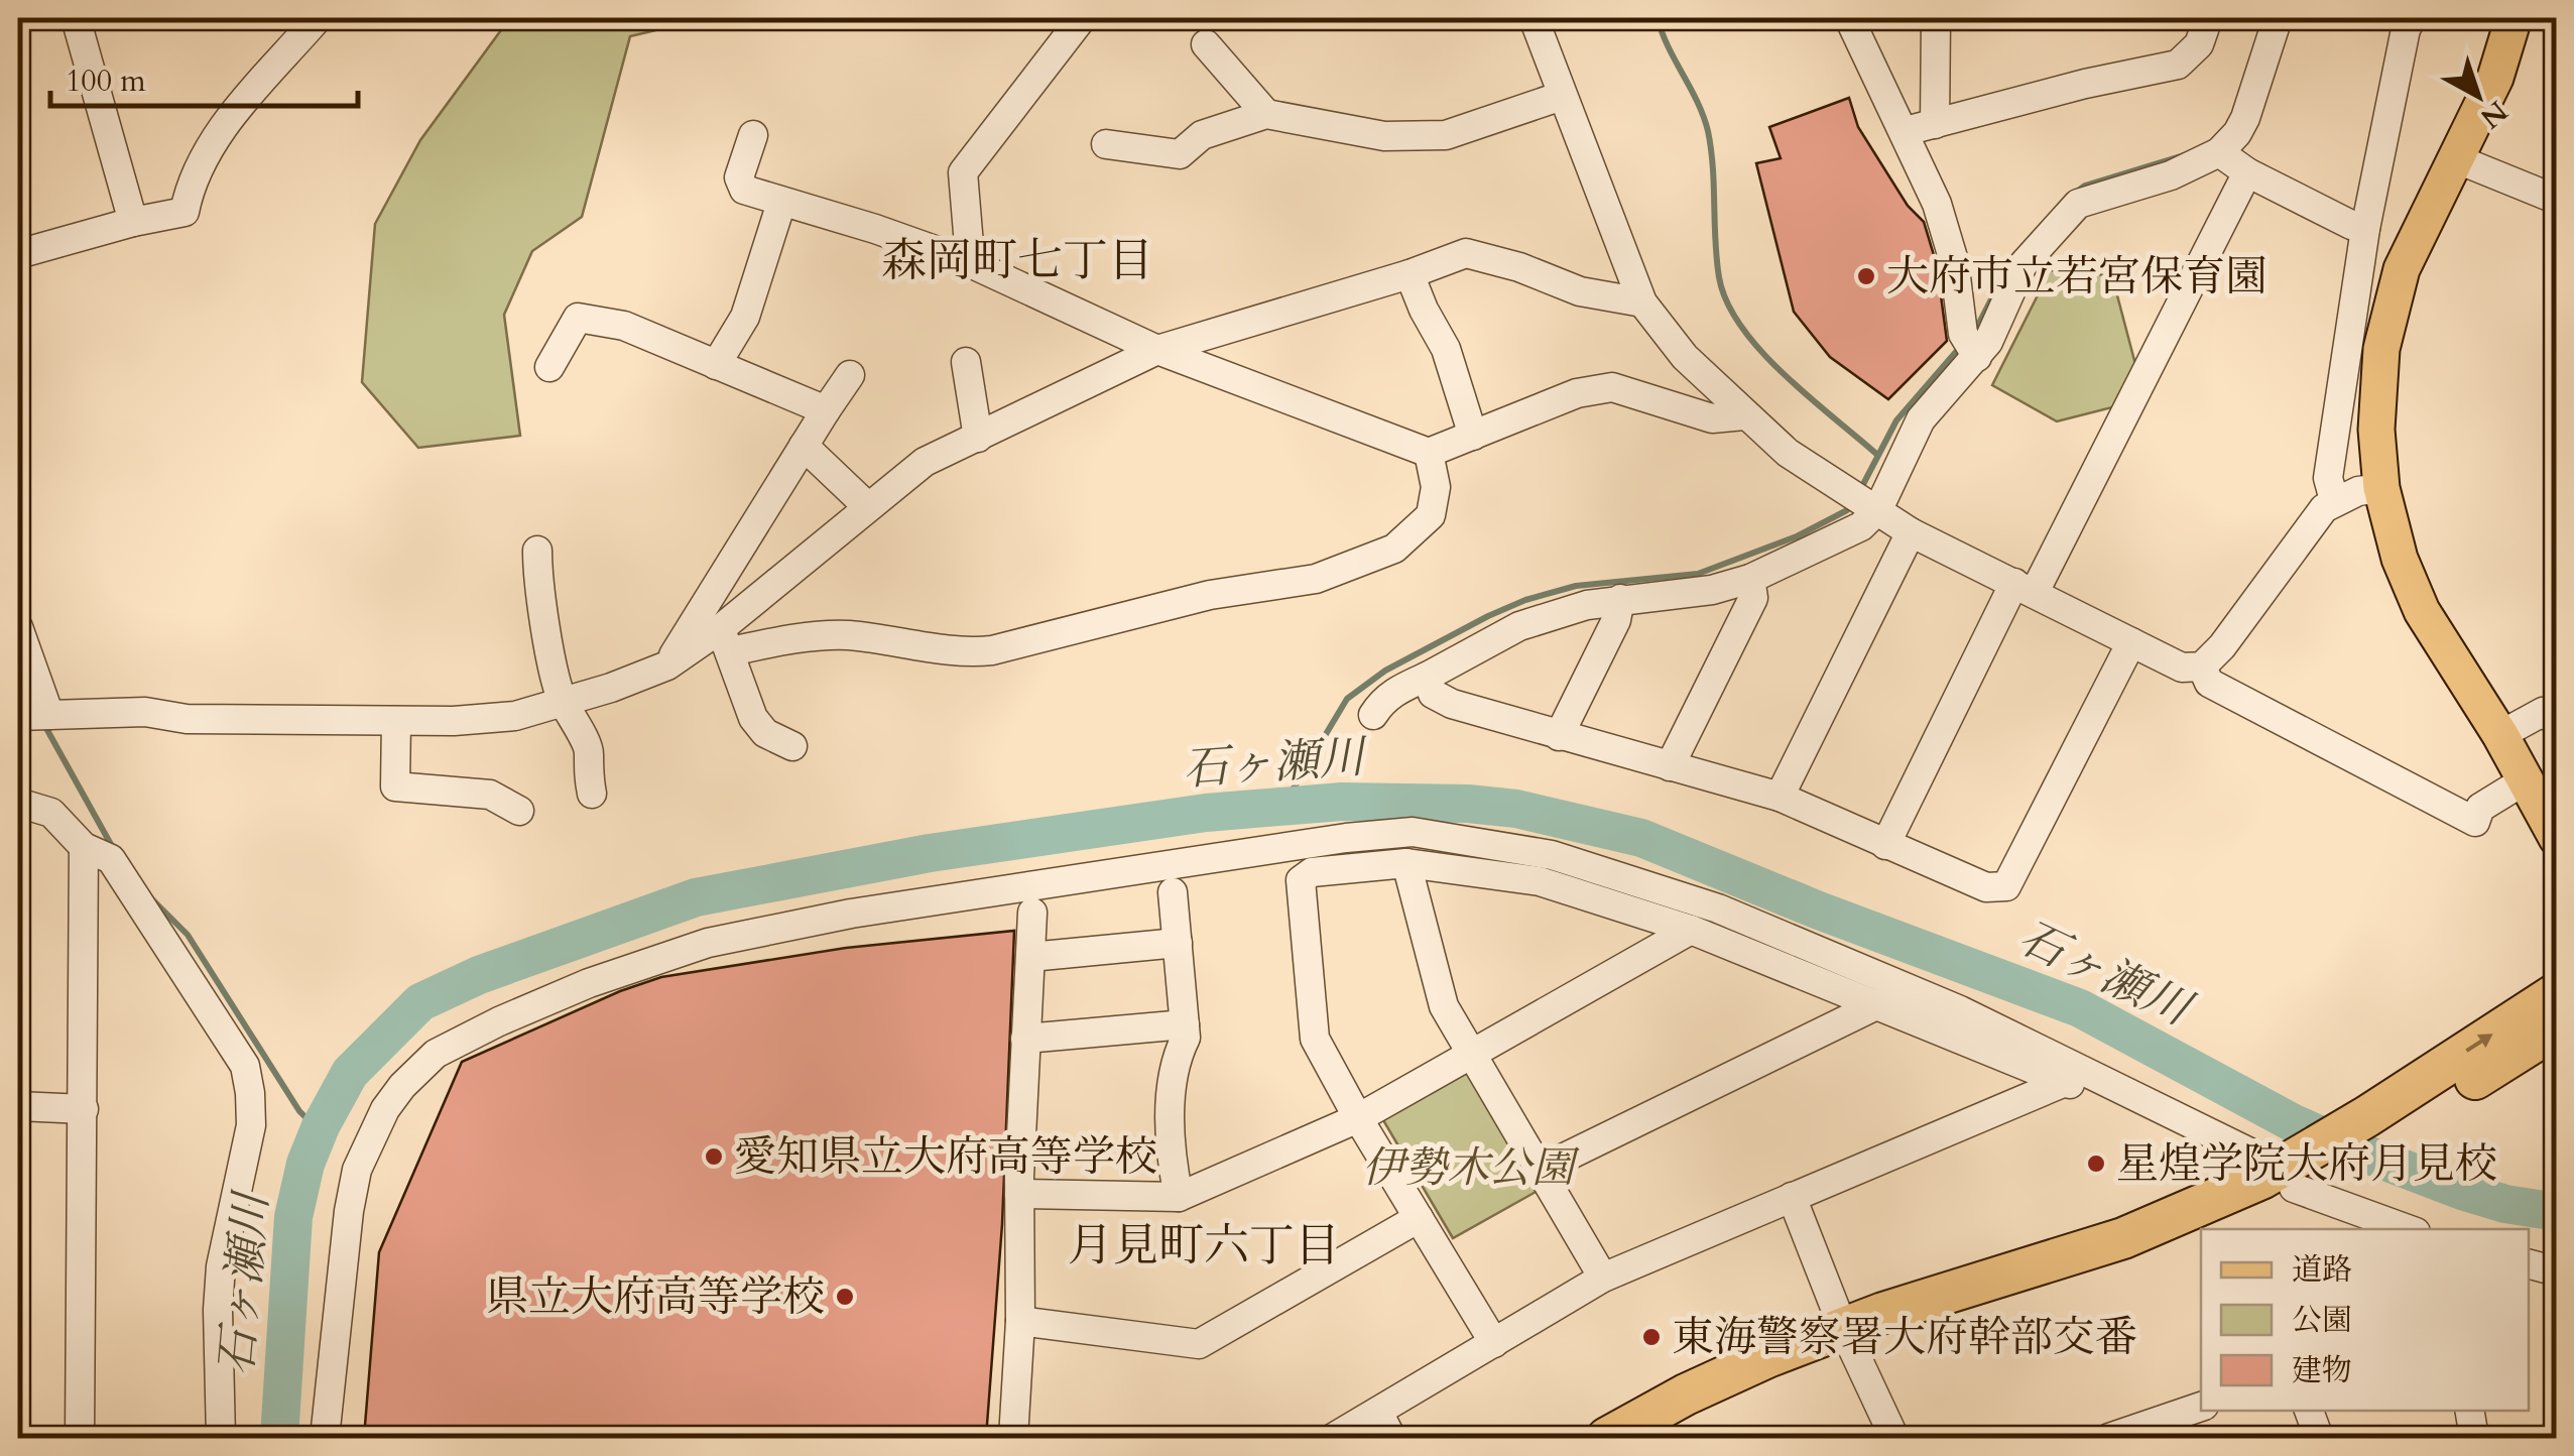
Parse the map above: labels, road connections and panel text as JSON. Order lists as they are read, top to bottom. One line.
{"districts":["森岡町七丁目","月見町六丁目"],"water":["石ヶ瀬川"],"parks":["伊勢木公園"],"places":["大府市立若宮保育園","愛知県立大府高等学校","星煌学院大府月見校","県立大府高等学校","東海警察署大府幹部交番"],"legend":["道路","公園","建物"],"scale_bar":"100 m","north":"bottom right"}
